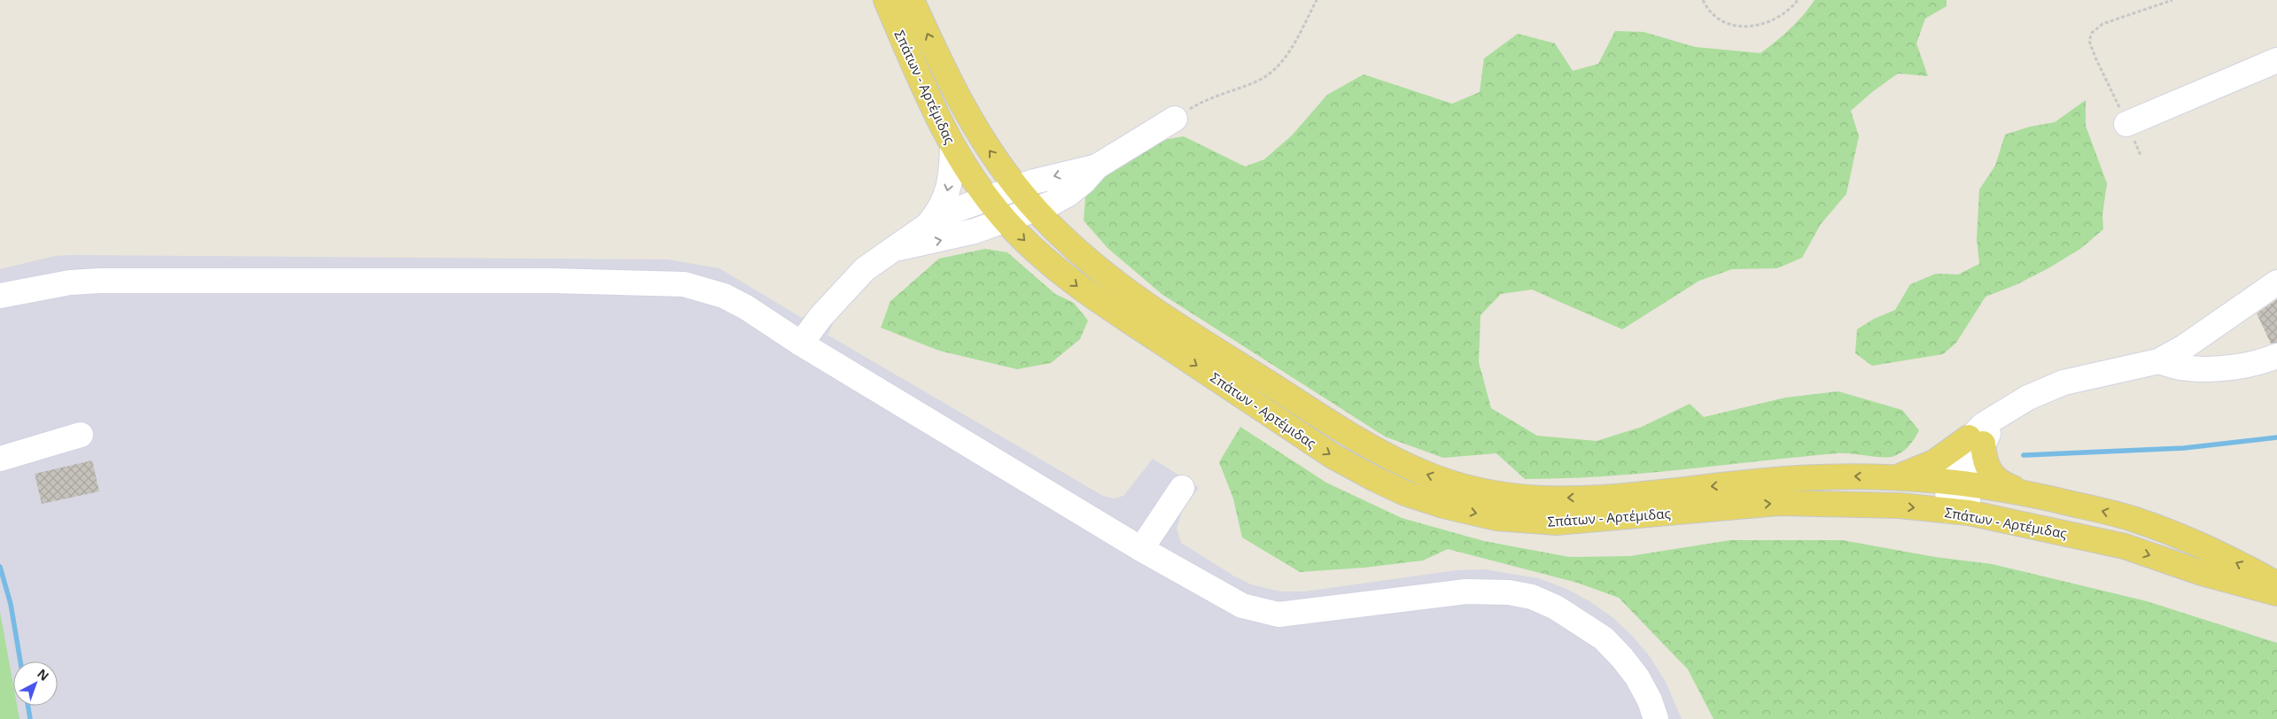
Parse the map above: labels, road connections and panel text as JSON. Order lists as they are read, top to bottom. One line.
{"streets":{"main road":["Σπάτων - Αρτέμιδας"]},"north":"top right"}
